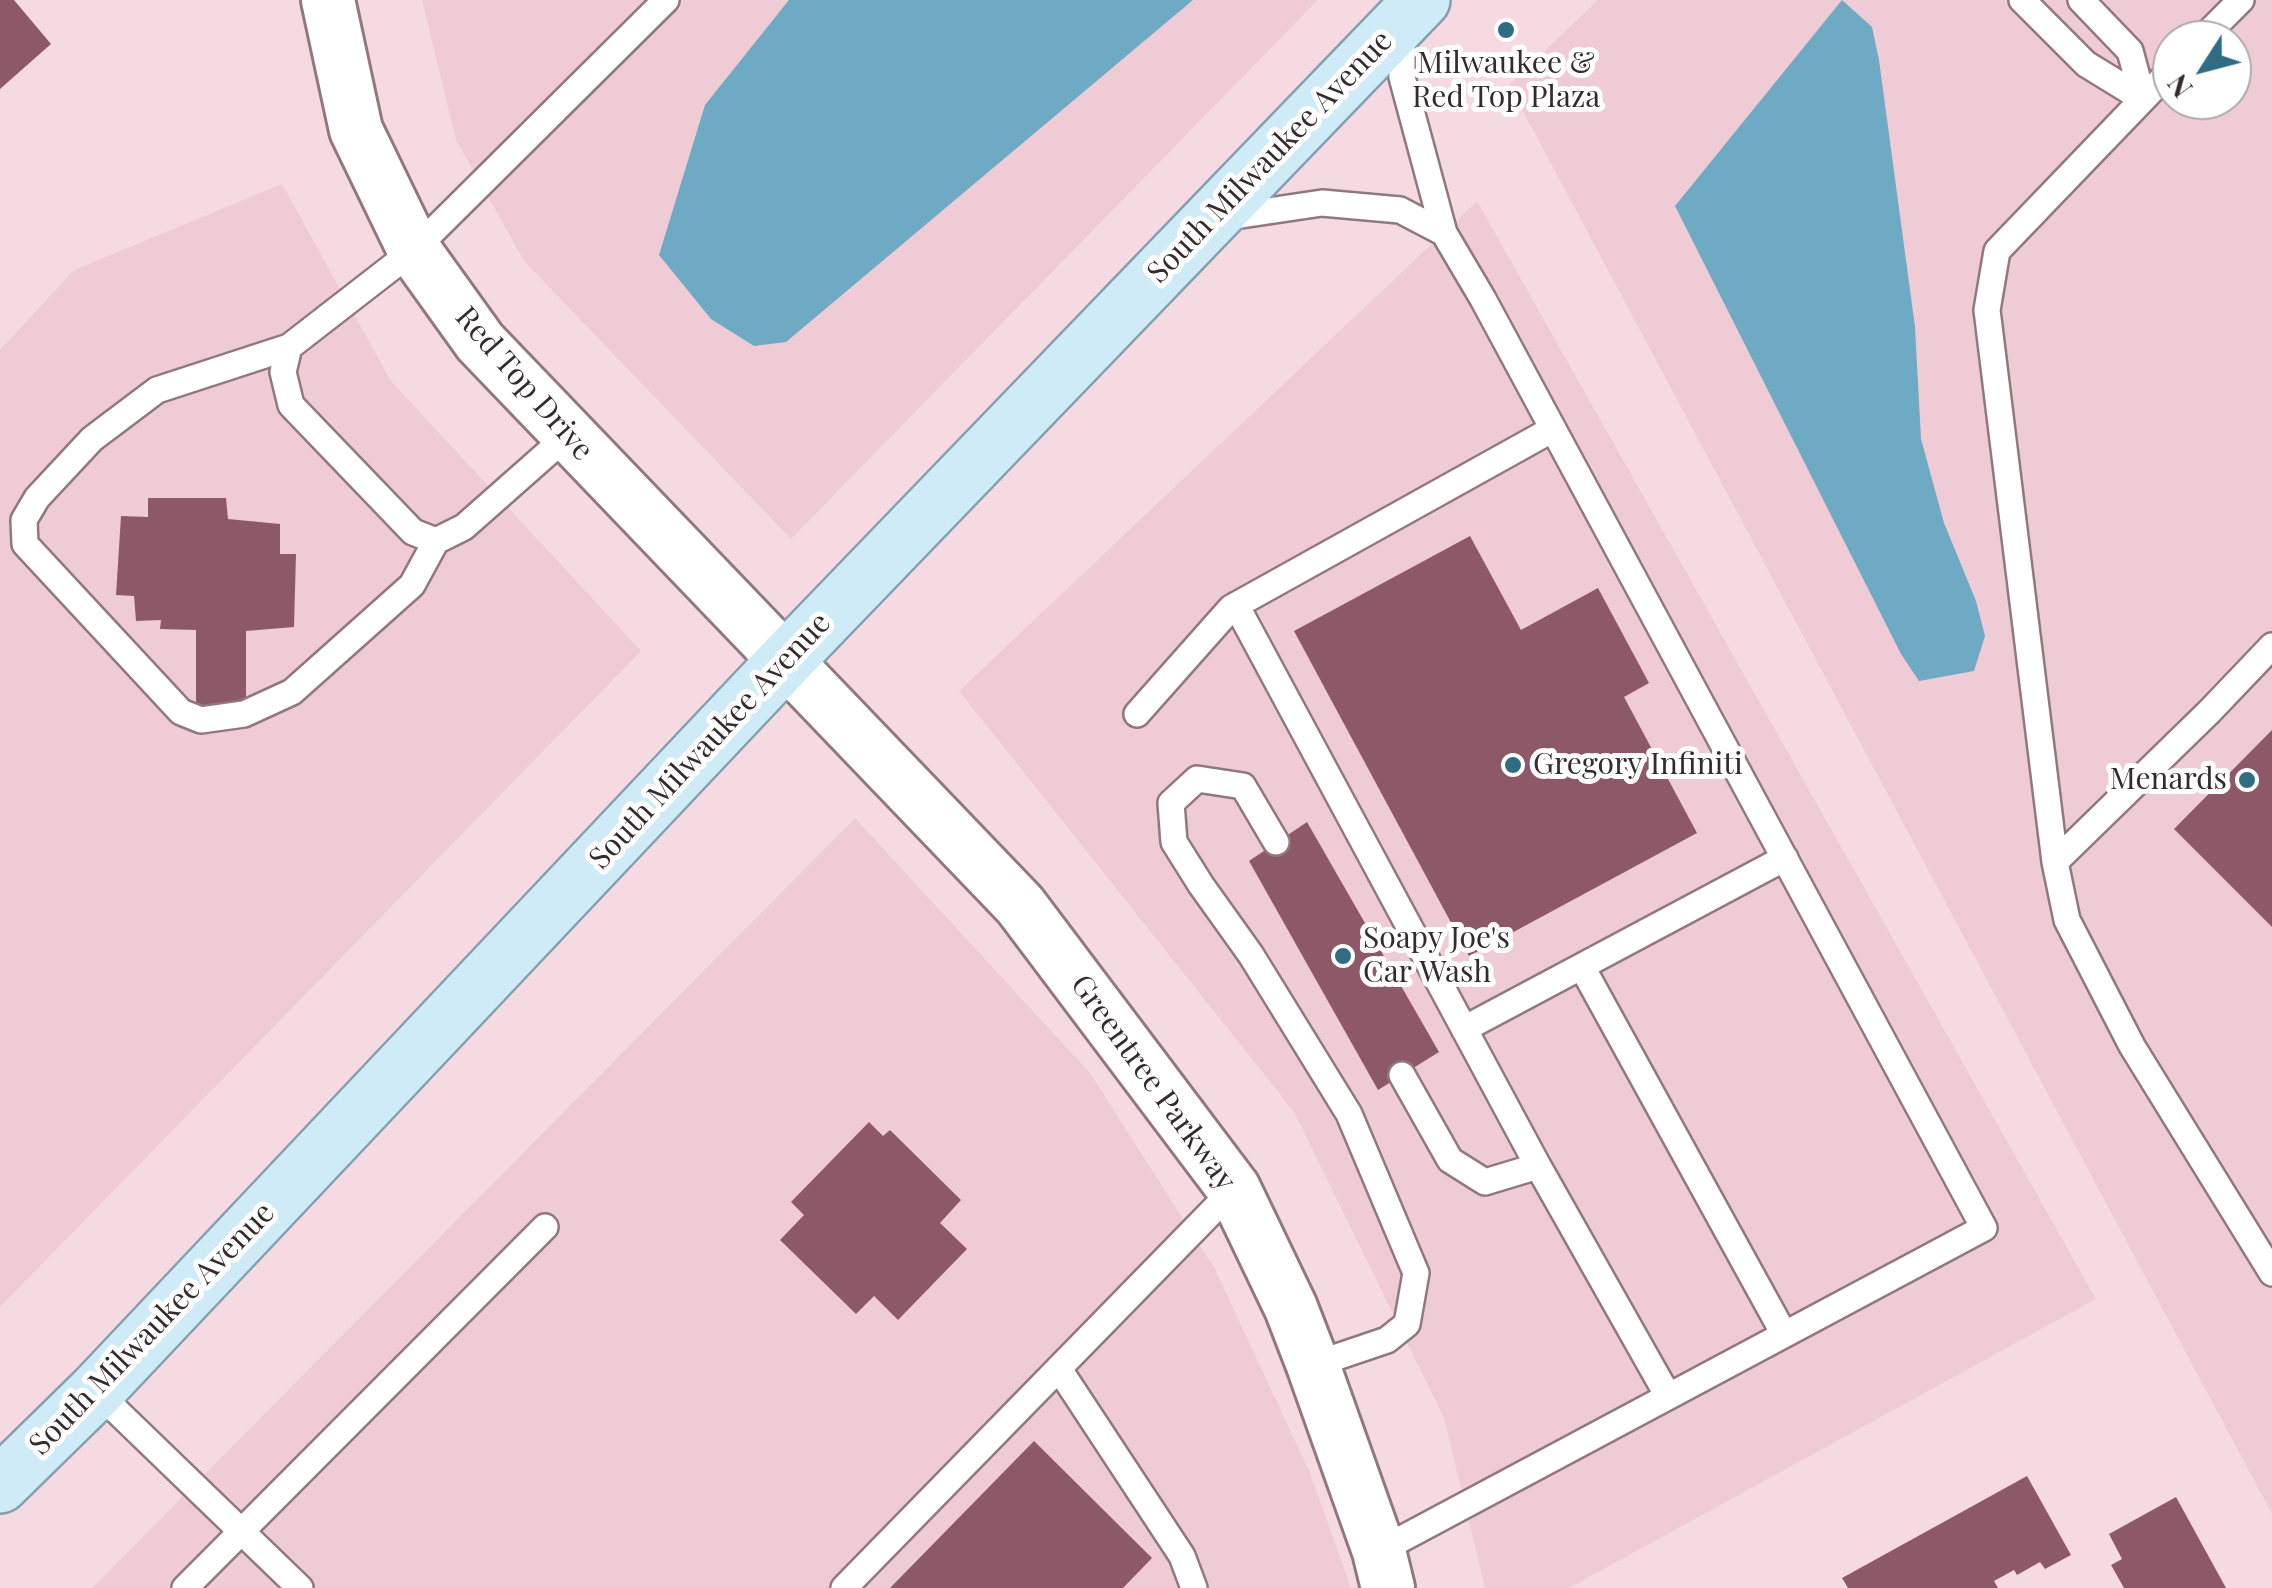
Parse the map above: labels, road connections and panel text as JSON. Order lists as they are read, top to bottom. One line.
{"streets":{"main road":["South Milwaukee Avenue"],"street":["Red Top Drive","Greentree Parkway"]},"crossings":[["South Milwaukee Avenue","Red Top Drive"],["South Milwaukee Avenue","Greentree Parkway"],["Red Top Drive","Greentree Parkway"]],"places":["Milwaukee & Red Top Plaza","Gregory Infiniti","Menards","Soapy Joe's Car Wash"],"north":"bottom left"}
